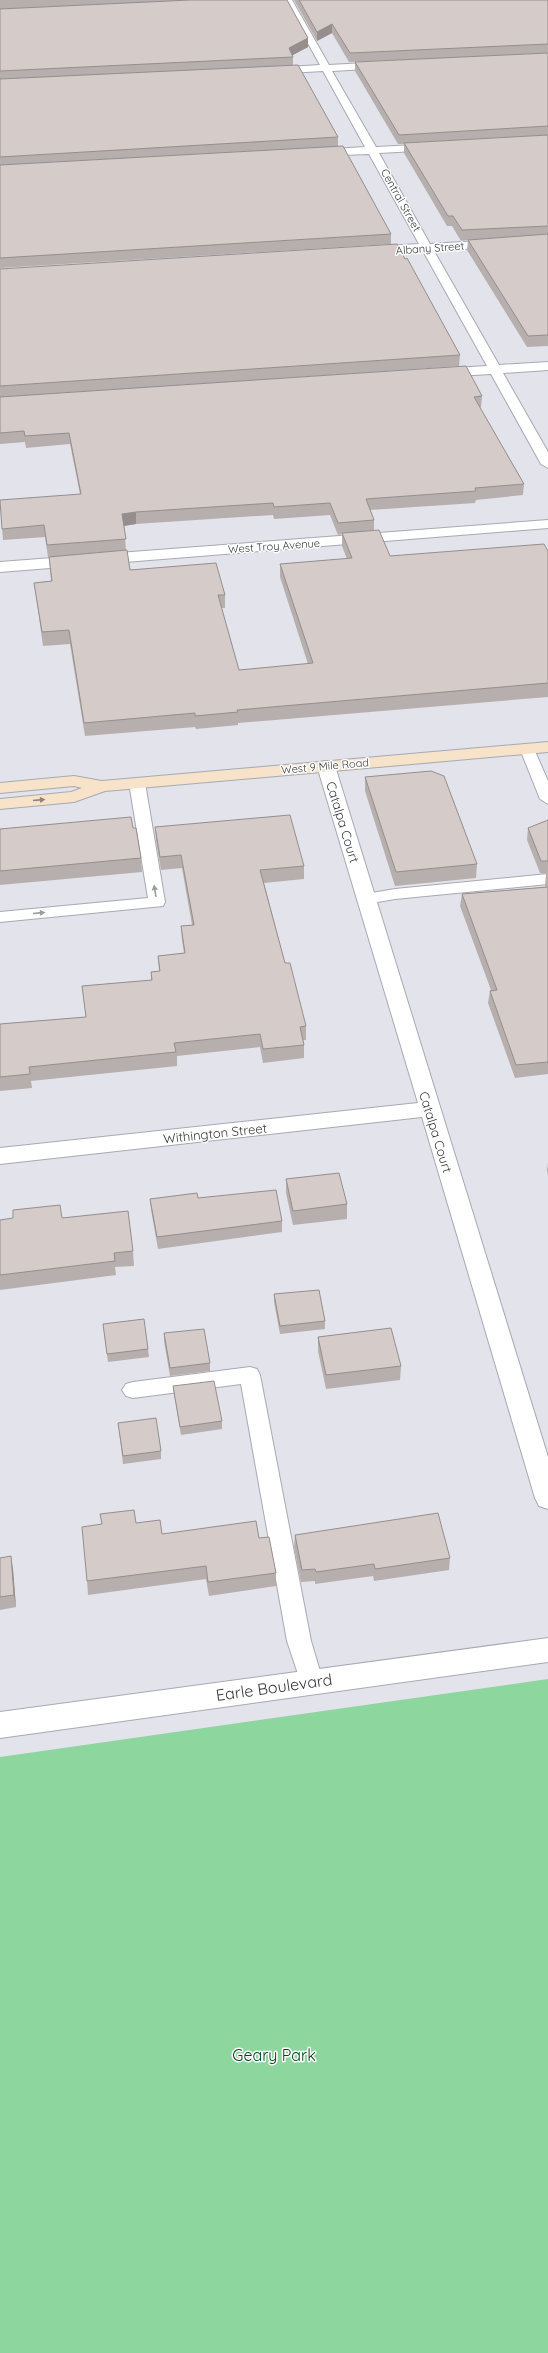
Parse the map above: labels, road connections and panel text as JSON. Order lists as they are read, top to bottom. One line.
{"streets":{"main road":["West 9 Mile Road"],"street":["Central Street","Albany Street","West Troy Avenue","Catalpa Court","Withington Street","Earle Boulevard"]},"crossings":[["Central Street","Albany Street"],["West 9 Mile Road","Catalpa Court"],["Catalpa Court","Withington Street"]],"parks":["Geary Park"]}
